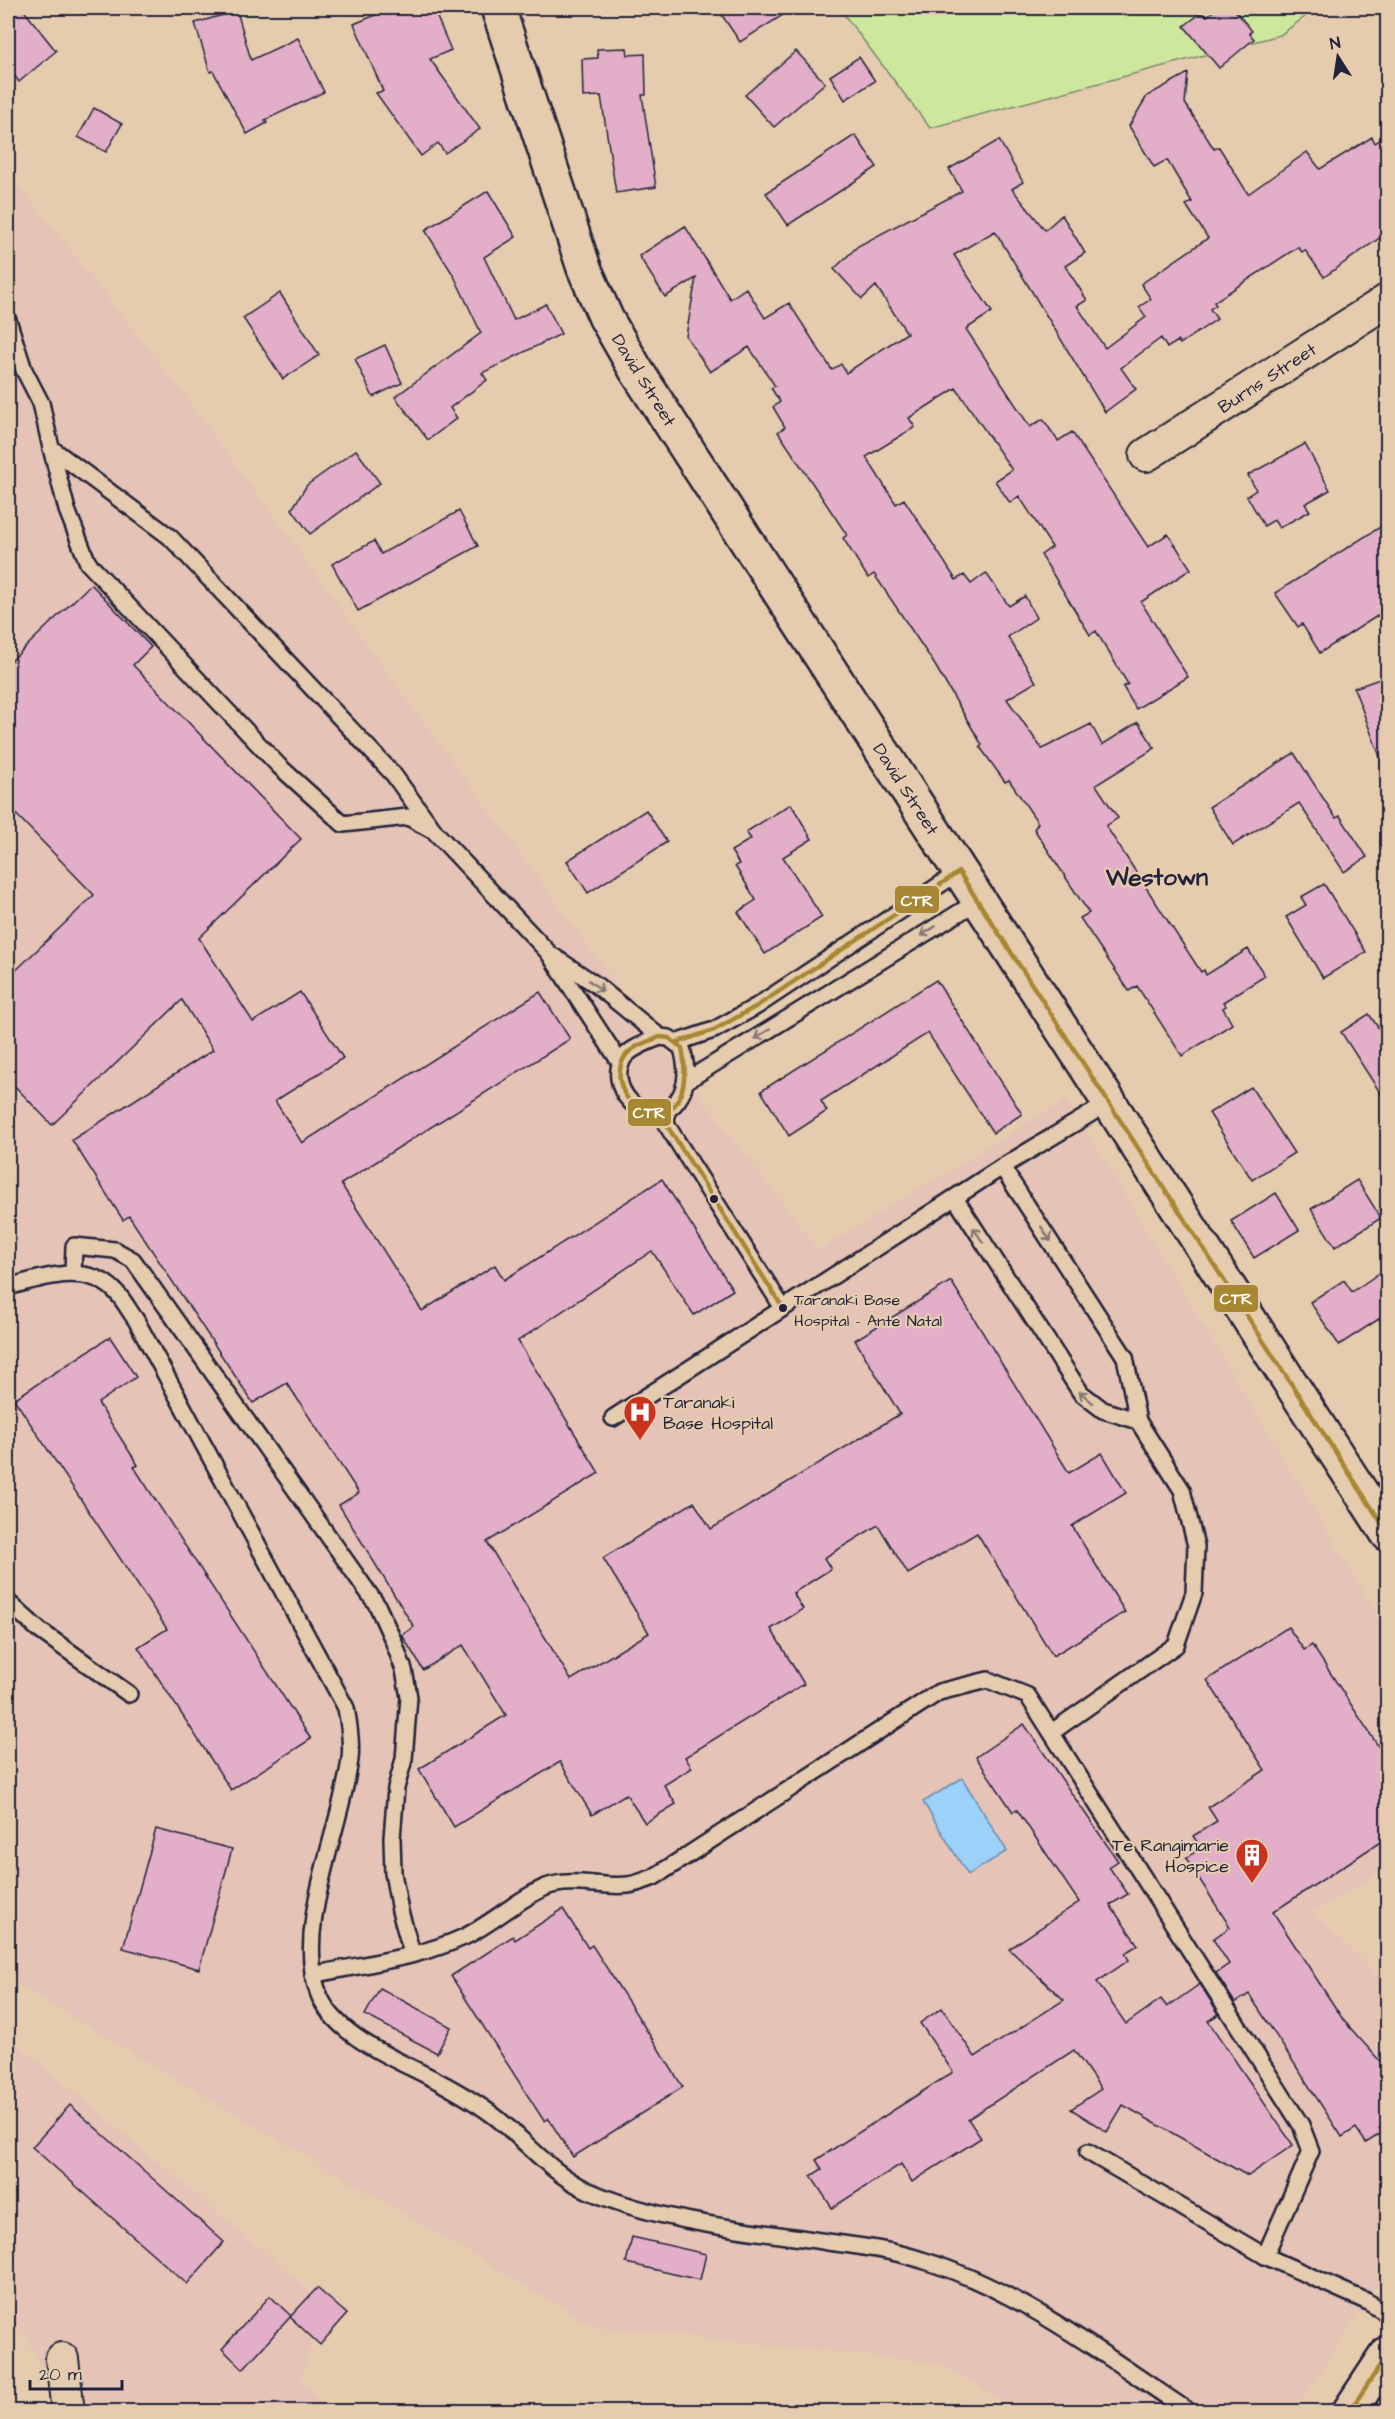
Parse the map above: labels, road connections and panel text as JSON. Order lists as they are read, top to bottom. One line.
{"streets":{"street":["Burns Street","David Street"]},"districts":["Westown"],"places":{"other":["Taranaki Base Hospital - Ante Natal"],"hospital":["Taranaki Base Hospital"],"building":["Te Rangimarie Hospice"]},"lines":["transit line CTR"],"scale_bar":"20 m","north":"top"}
